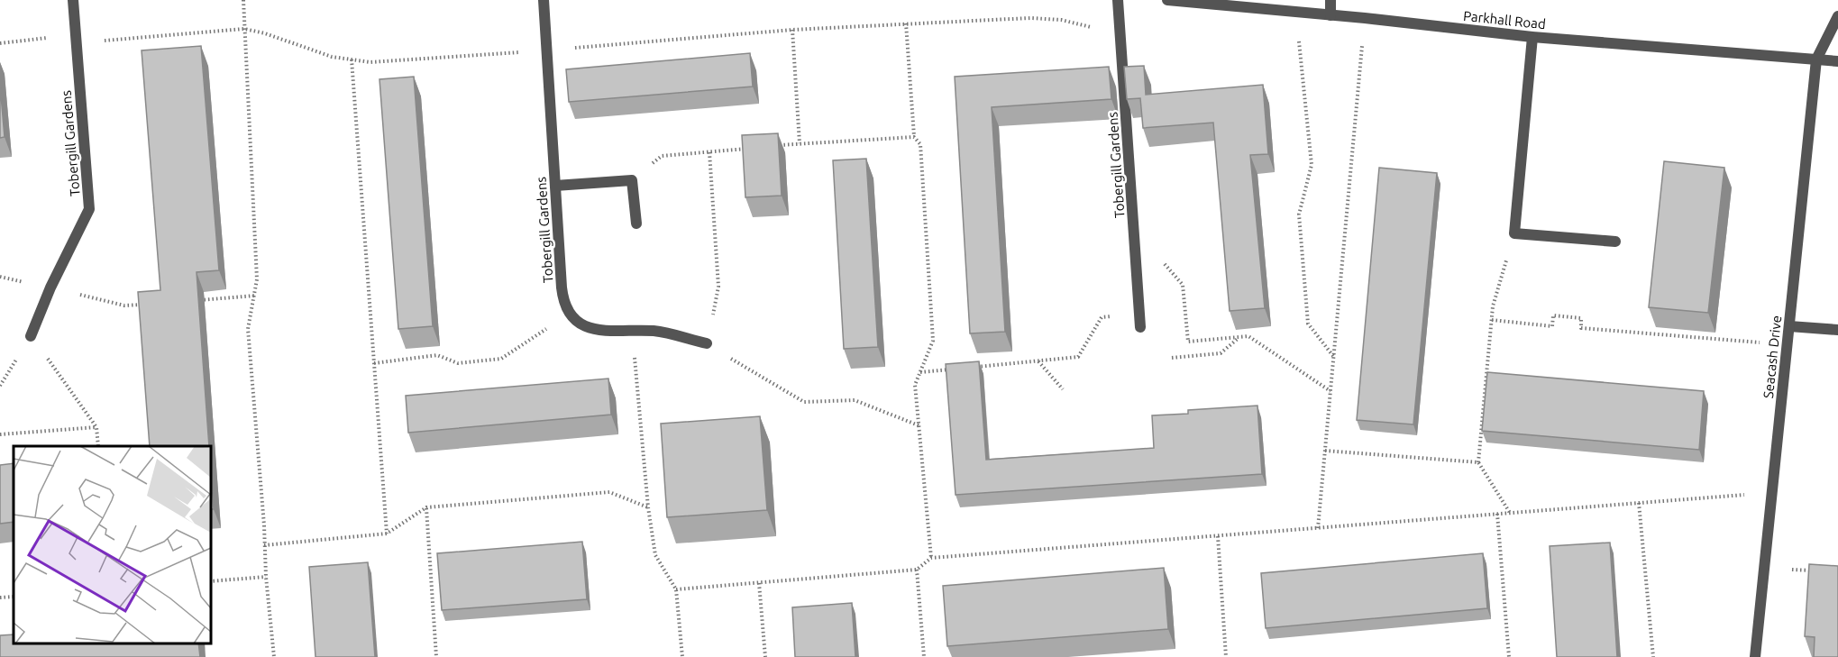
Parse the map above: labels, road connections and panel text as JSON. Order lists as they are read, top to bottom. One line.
{"streets":{"street":["Parkhall Road","Tobergill Gardens","Seacash Drive"]},"crossings":[["Parkhall Road","Seacash Drive"]]}
